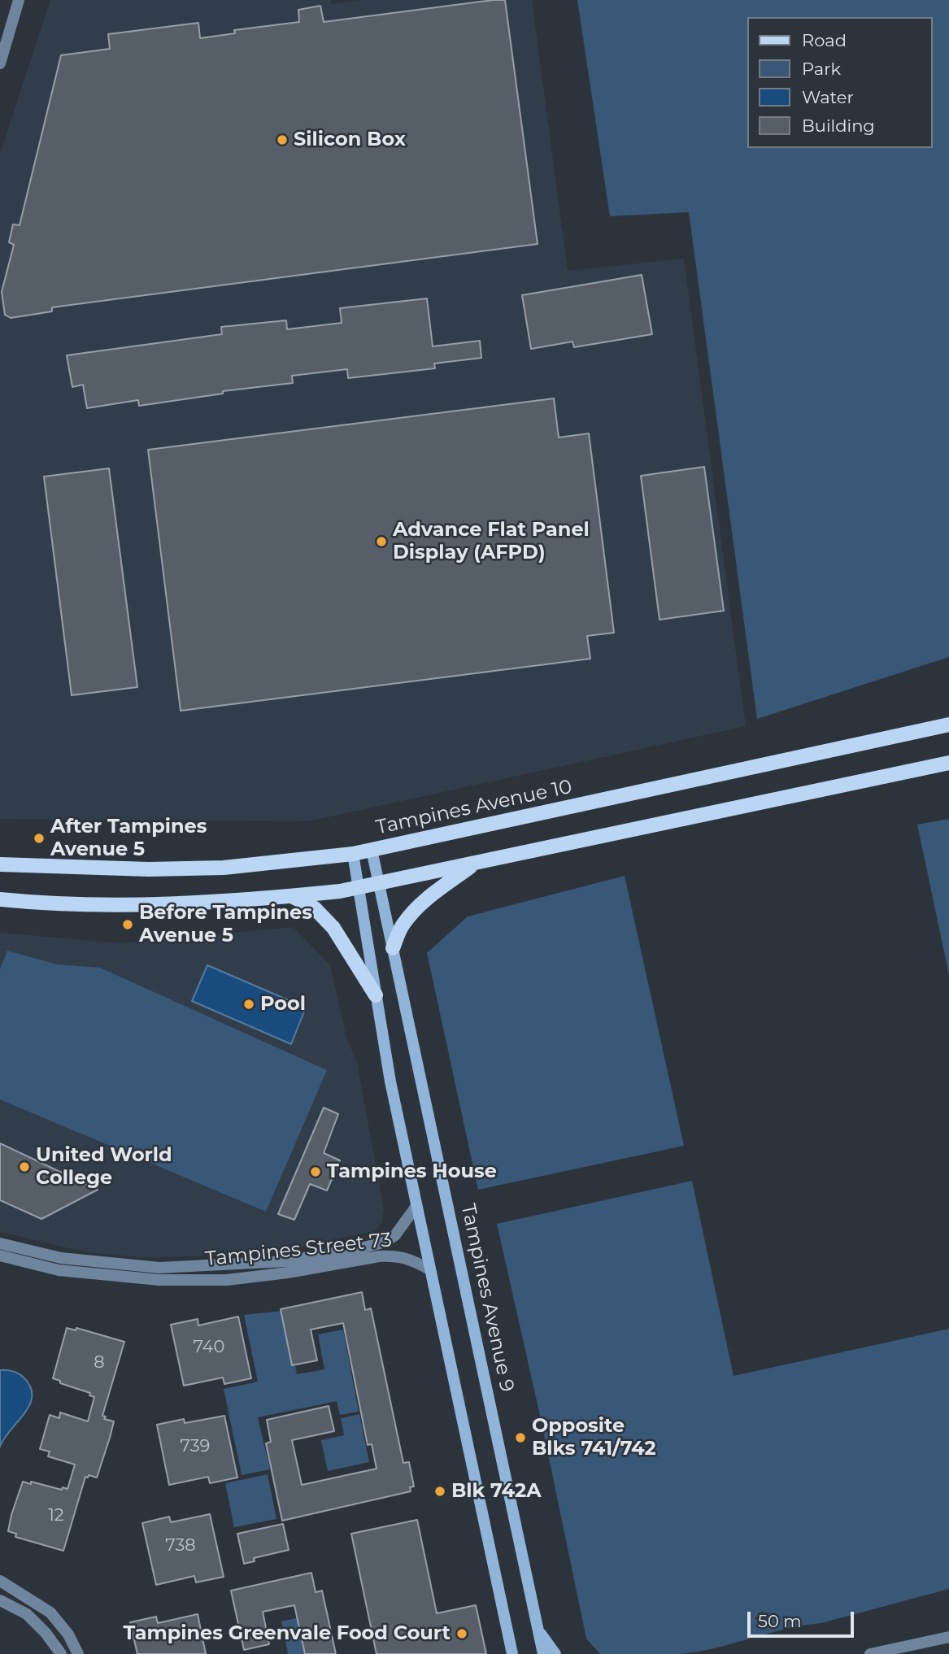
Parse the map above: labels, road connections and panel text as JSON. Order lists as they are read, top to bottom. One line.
{"streets":{"main road":["Tampines Avenue 10","Tampines Avenue 9"],"street":["Tampines Street 73"]},"crossings":[["Tampines Avenue 10","Tampines Avenue 9"]],"places":["Silicon Box","Advance Flat Panel Display (AFPD)","After Tampines Avenue 5","Before Tampines Avenue 5","Pool","United World College","Tampines House","Opposite Blks 741/742","Blk 742A","Tampines Greenvale Food Court"],"house_numbers":["740","8","739","12","738"],"legend":["Road","Park","Water","Building"],"scale_bar":"50 m"}
